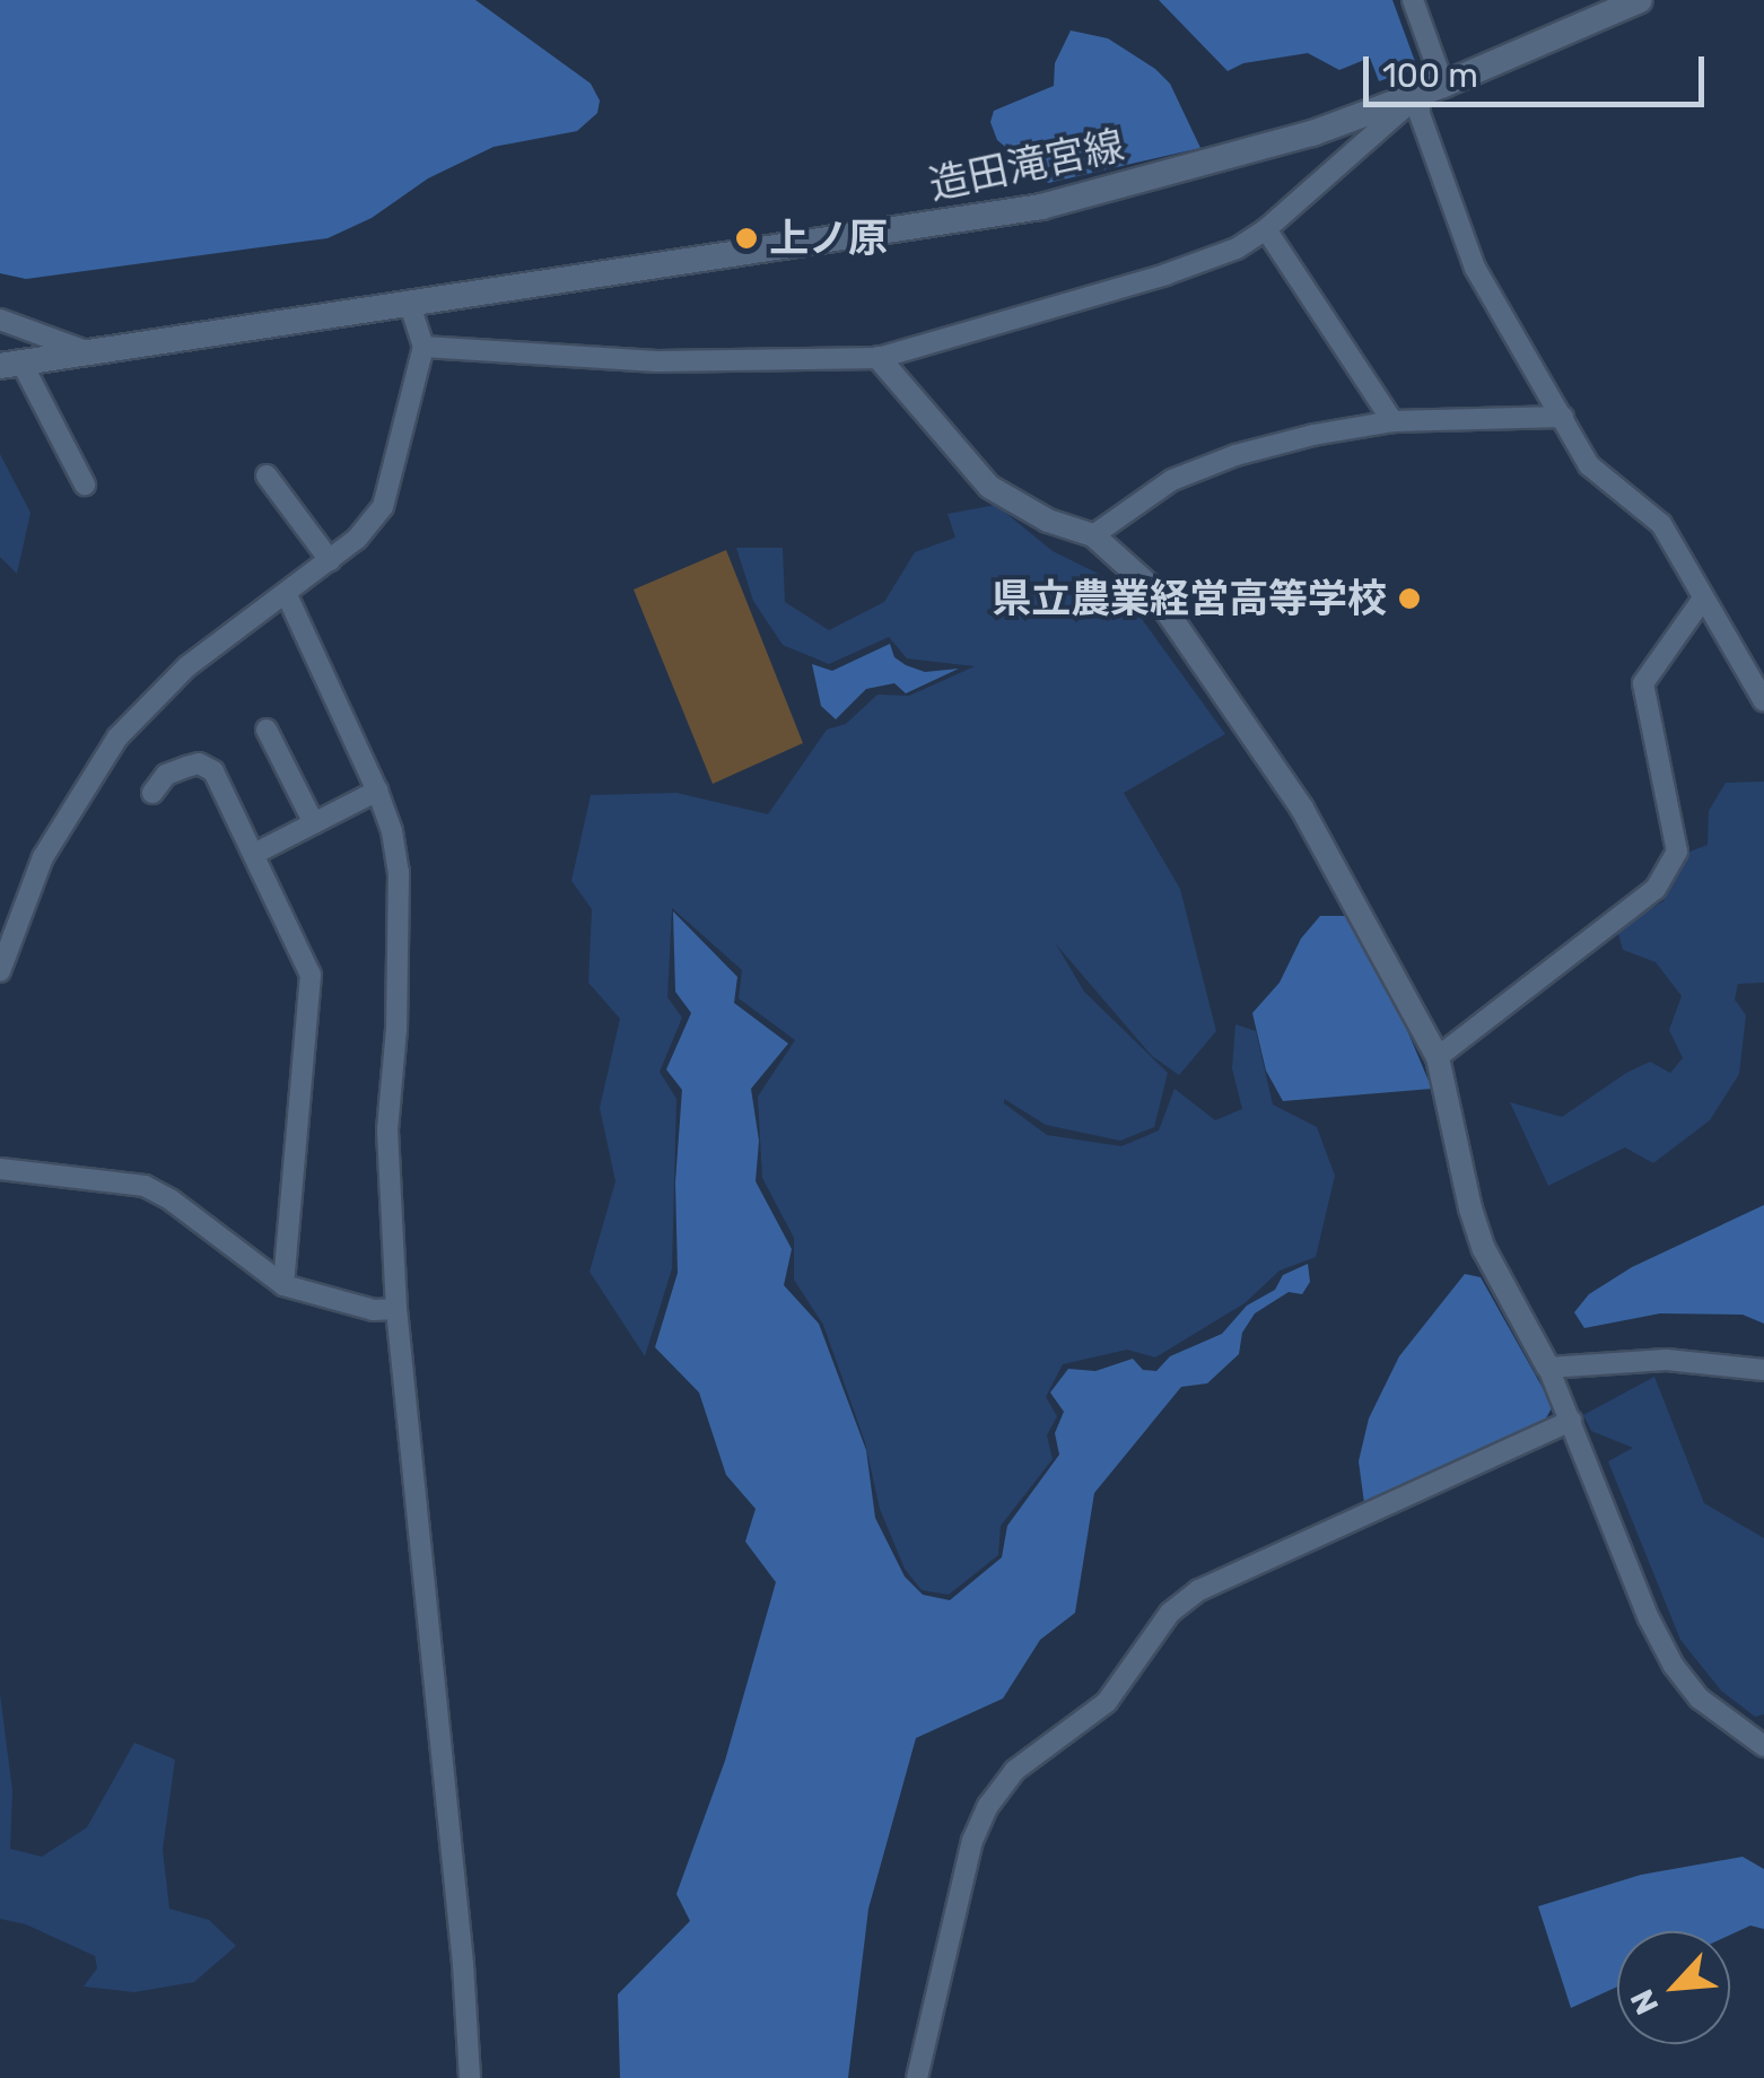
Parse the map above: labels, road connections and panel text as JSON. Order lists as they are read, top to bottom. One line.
{"streets":{"main road":["造田滝宮線"]},"places":["上ノ原","県立農業経営高等学校"],"scale_bar":"100 m","north":"bottom left"}
